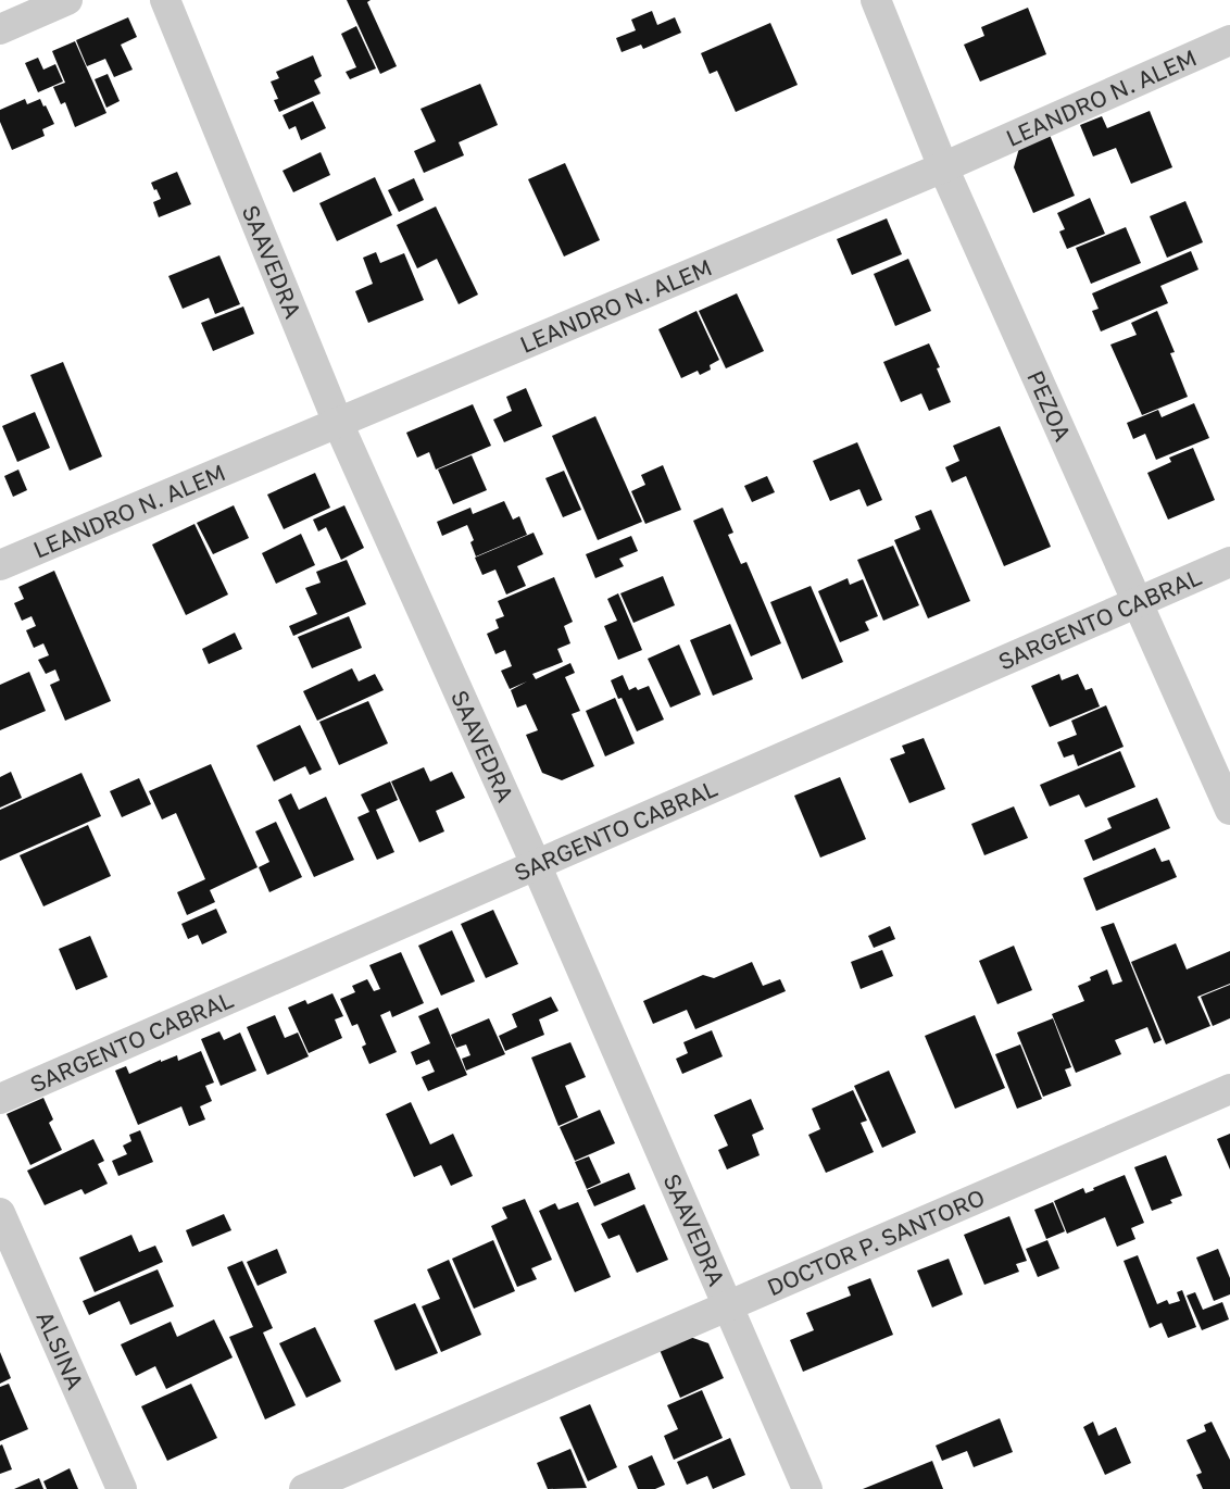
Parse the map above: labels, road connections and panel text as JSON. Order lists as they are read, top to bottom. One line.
{"streets":{"street":["LEANDRO N. ALEM","SAAVEDRA","PEZOA","SARGENTO CABRAL","DOCTOR P. SANTORO","ALSINA"]},"crossings":[["LEANDRO N. ALEM","SAAVEDRA"],["LEANDRO N. ALEM","PEZOA"],["SAAVEDRA","SARGENTO CABRAL"],["SAAVEDRA","DOCTOR P. SANTORO"],["PEZOA","SARGENTO CABRAL"]]}
